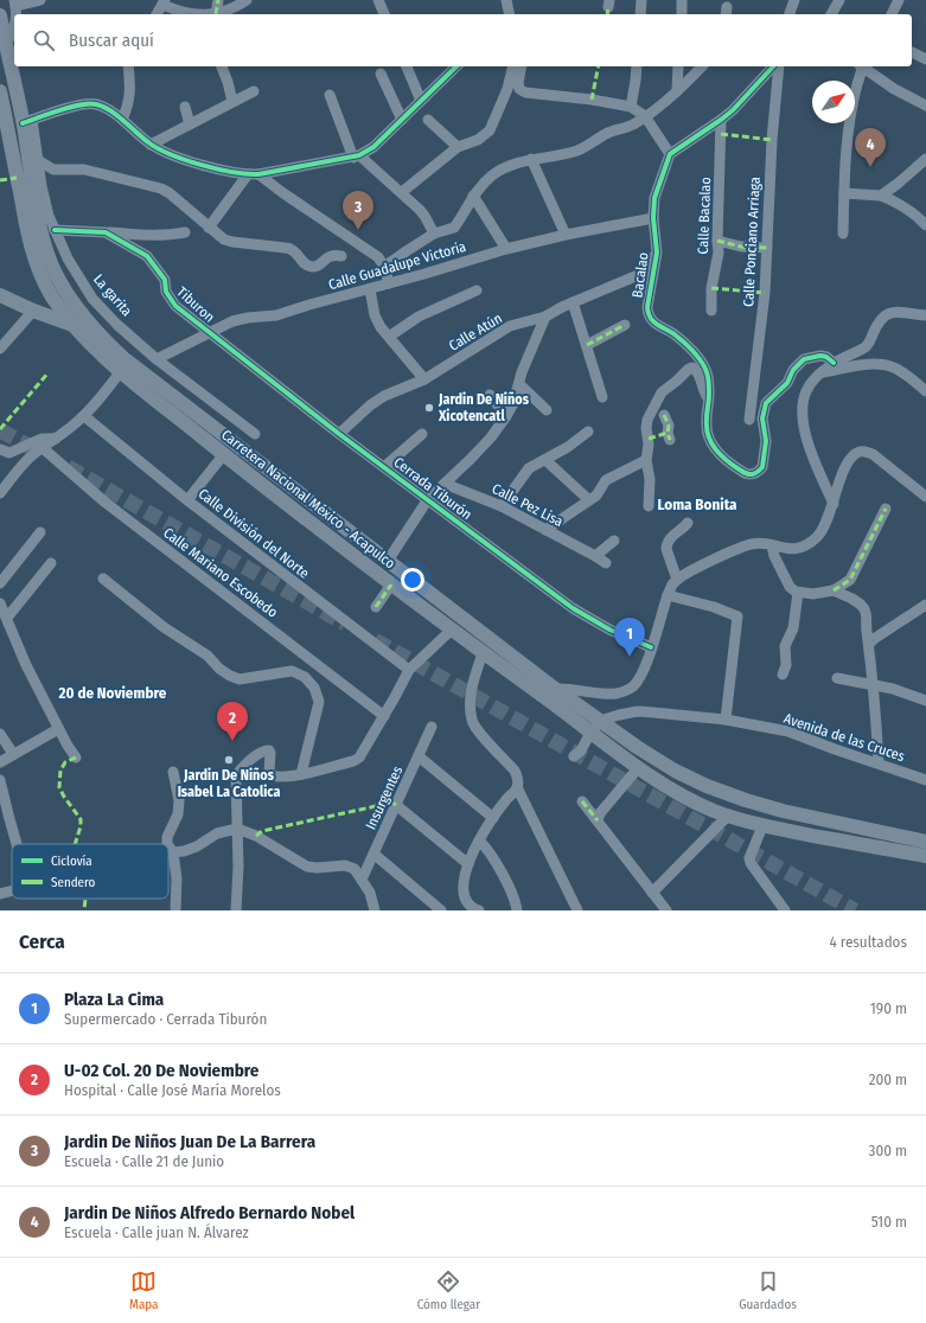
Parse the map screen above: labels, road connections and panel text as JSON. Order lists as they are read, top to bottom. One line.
{"streets":{"main road":["Carretera Nacional México - Acapulco"],"street":["Calle Bacalao","Calle Ponciano Arriaga","Calle Guadalupe Victoria","Bacalao","La garita","Tiburon","Calle Atún","Cerrada Tiburón","Calle Pez Lisa","Calle División del Norte","Calle Mariano Escobedo","Avenida de las Cruces","Insurgentes"]},"crossings":[["Calle Guadalupe Victoria","Bacalao"],["Calle Guadalupe Victoria","La garita"],["Calle Guadalupe Victoria","Tiburon"],["Calle Guadalupe Victoria","Cerrada Tiburón"],["Bacalao","Calle Atún"],["La garita","Tiburon"],["La garita","Carretera Nacional México - Acapulco"],["Tiburon","Cerrada Tiburón"],["Calle Atún","Cerrada Tiburón"],["Carretera Nacional México - Acapulco","Avenida de las Cruces"]],"districts":["Loma Bonita","20 de Noviembre"],"places":["Jardin De Niños Xicotencatl","Jardin De Niños Isabel La Catolica"],"legend":["Ciclovía","Sendero"],"north":"top right","page":{"search":"Buscar aquí","pins":["4","3","1","2"],"heading":["Cerca","4 resultados"],"list":[{"mark":"1","name":"Plaza La Cima","note":"Supermercado · Cerrada Tiburón","value":"190 m"},{"mark":"2","name":"U-02 Col. 20 De Noviembre","note":"Hospital · Calle José María Morelos","value":"200 m"},{"mark":"3","name":"Jardin De Niños Juan De La Barrera","note":"Escuela · Calle 21 de Junio","value":"300 m"},{"mark":"4","name":"Jardin De Niños Alfredo Bernardo Nobel","note":"Escuela · Calle juan N. Álvarez","value":"510 m"}],"nav":["Mapa","Cómo llegar","Guardados"]}}
